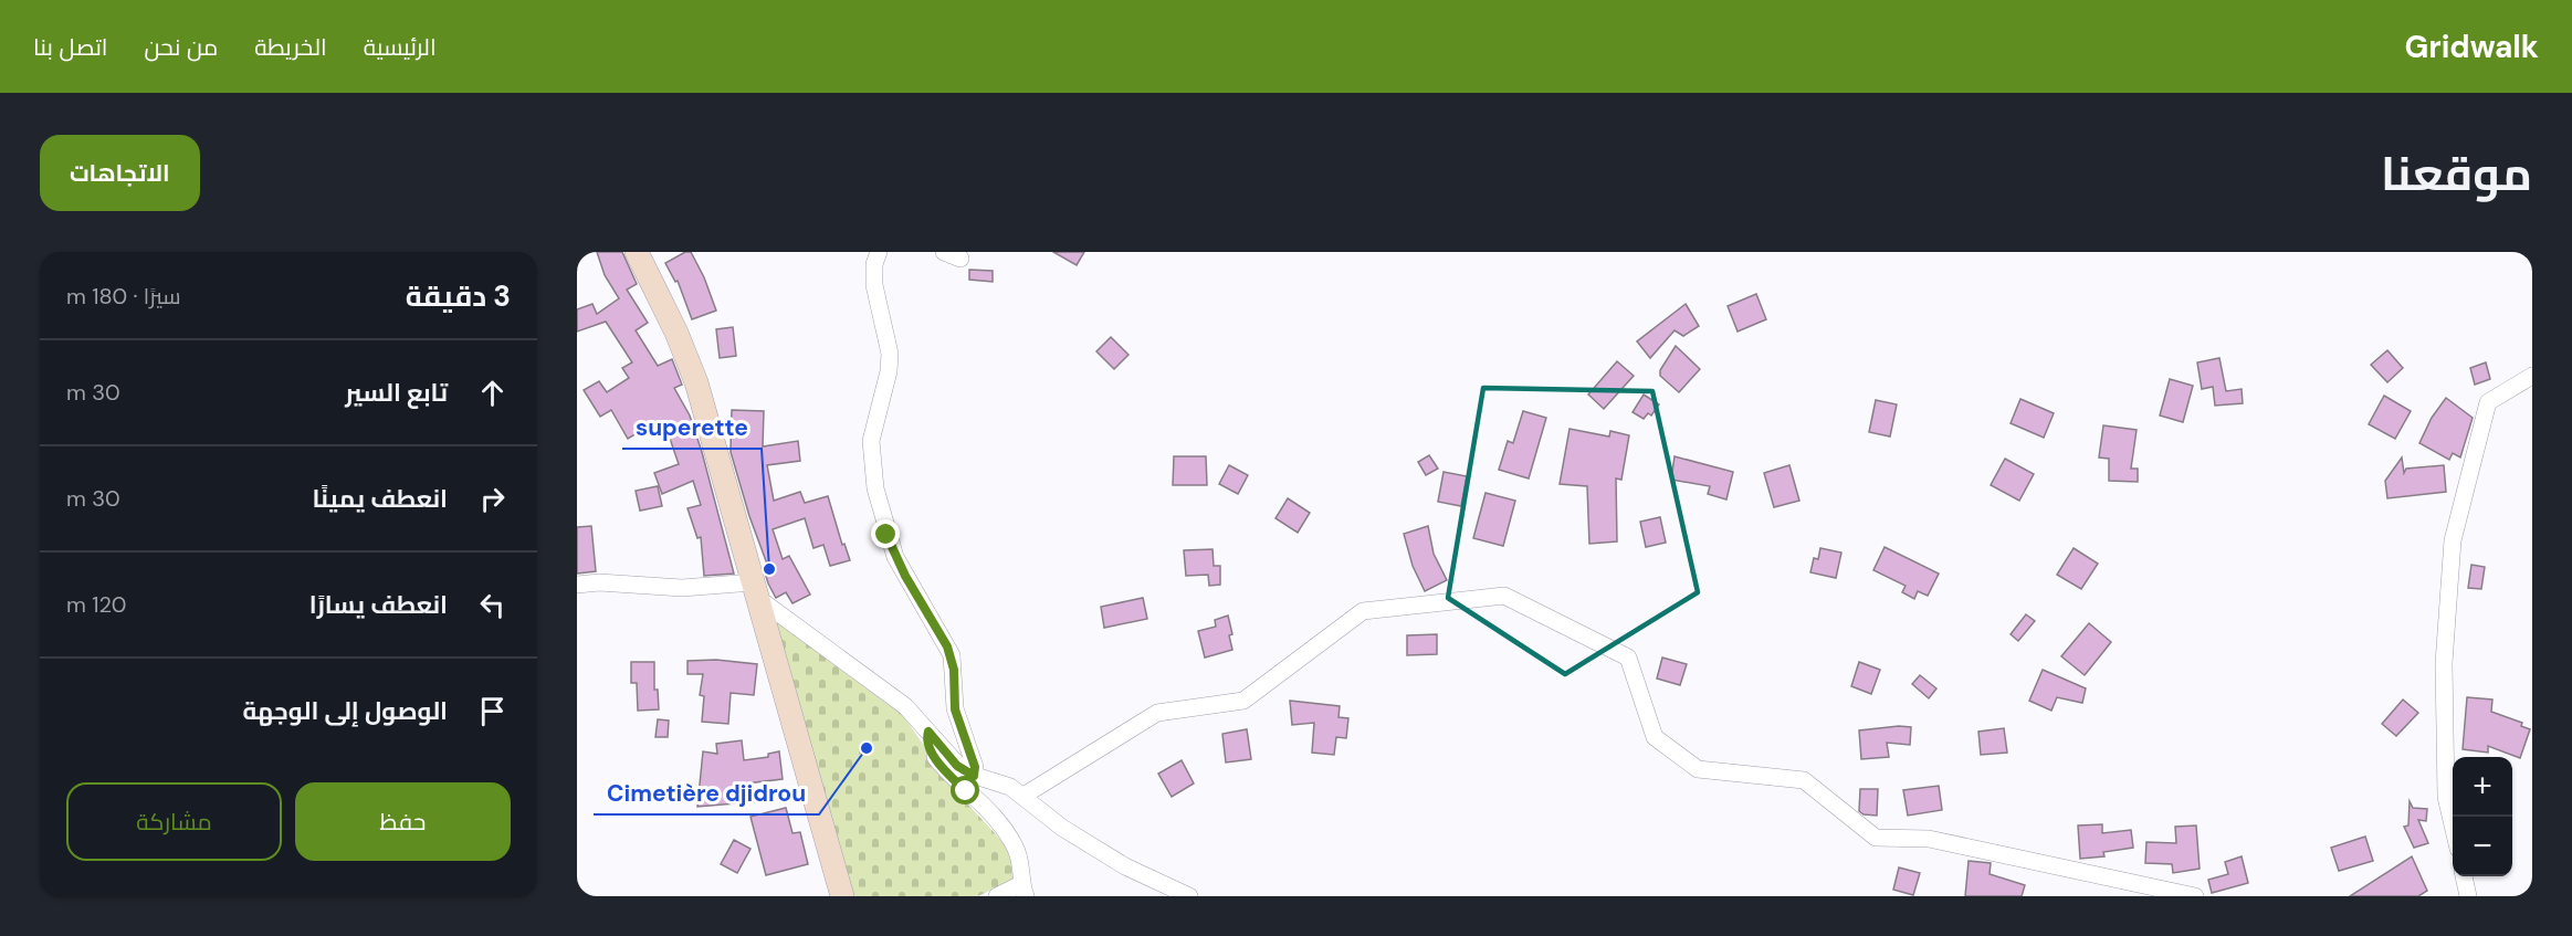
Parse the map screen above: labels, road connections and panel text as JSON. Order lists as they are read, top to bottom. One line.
{"places":["superette","Cimetière djidrou"],"page":{"header":"Gridwalk","nav":["الرئيسية","الخريطة","من نحن","اتصل بنا"],"title":"موقعنا","buttons":["الاتجاهات",["حفظ","مشاركة"]],"heading":["3 دقيقة","سيرًا · 180 m"],"list":[["تابع السير","30 m"],["انعطف يمينًا","30 m"],["انعطف يسارًا","120 m"],"الوصول إلى الوجهة"],"map_buttons":["+","−"]}}
